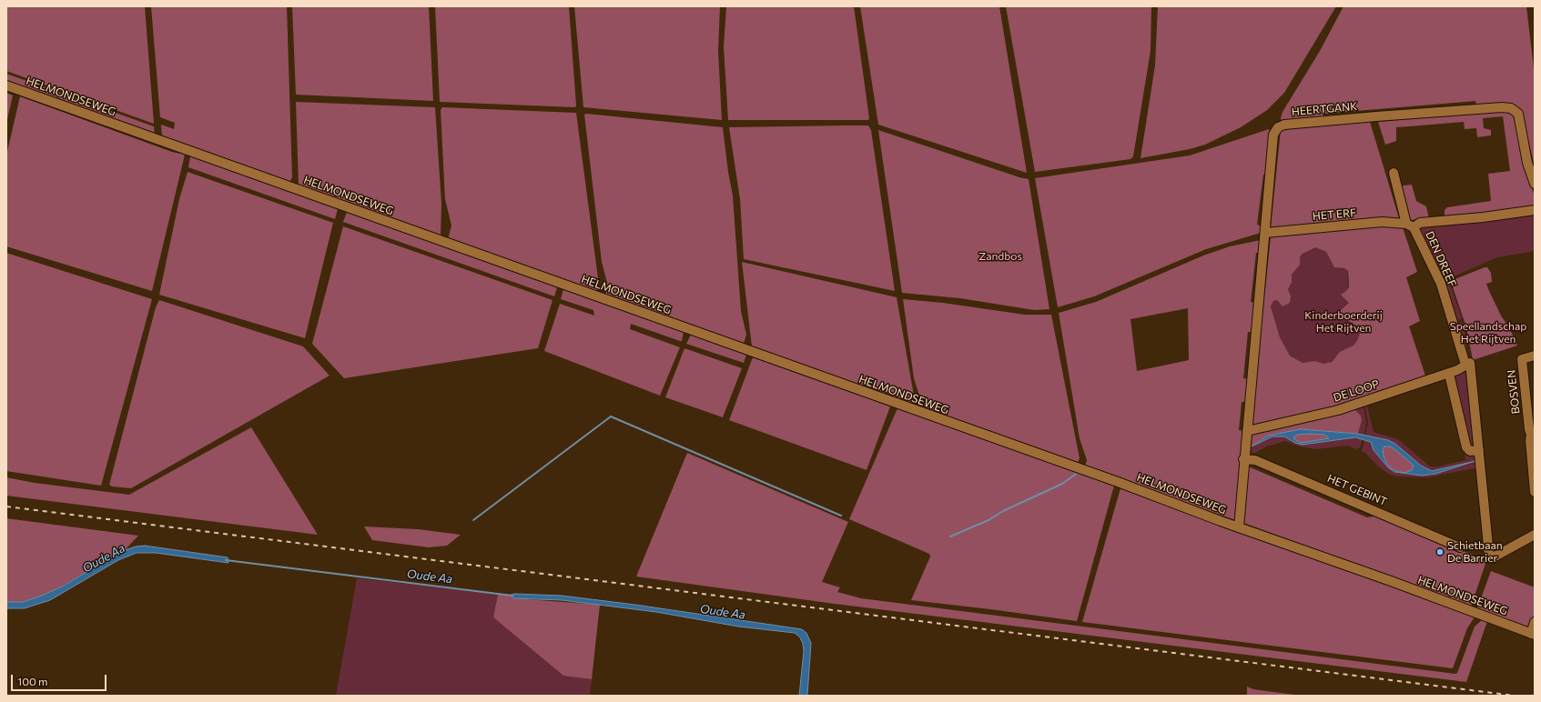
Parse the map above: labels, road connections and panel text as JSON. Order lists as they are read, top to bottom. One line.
{"streets":{"street":["HELMONDSEWEG","HEERTGANK","HET ERF","DEN DREEF","DE LOOP","BOSVEN","HET GEBINT"]},"crossings":[["HELMONDSEWEG","HEERTGANK"],["HELMONDSEWEG","DE LOOP"],["HELMONDSEWEG","HET GEBINT"],["HEERTGANK","HET ERF"],["HEERTGANK","DE LOOP"],["HET ERF","DEN DREEF"],["DEN DREEF","DE LOOP"]],"water":["Oude Aa"],"parks":["Zandbos","Kinderboerderij Het Rijtven","Speellandschap Het Rijtven"],"places":["Schietbaan De Barrier"],"scale_bar":"100 m"}
